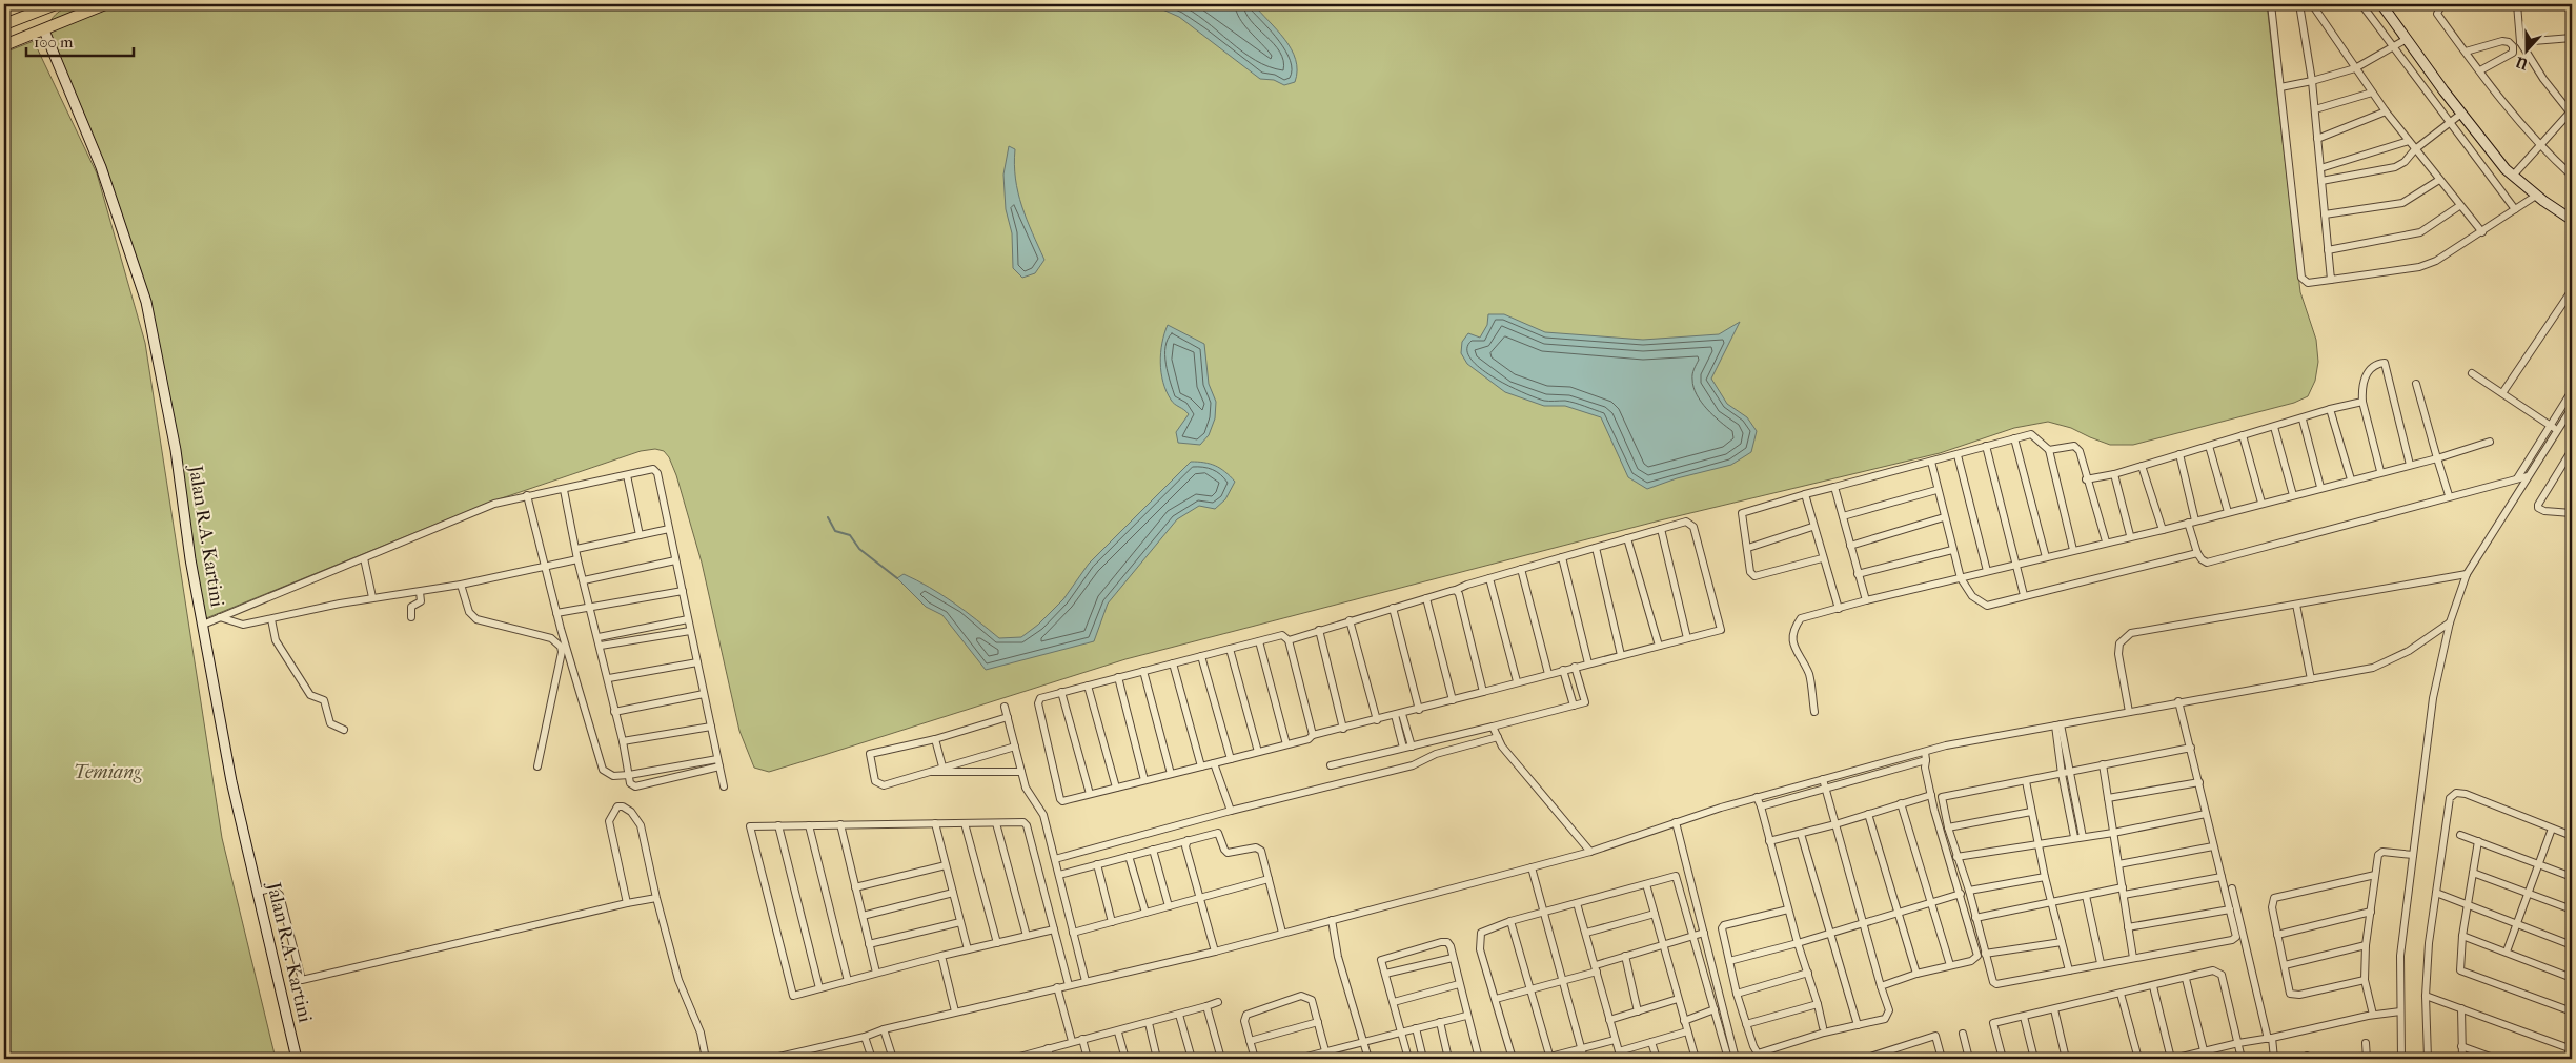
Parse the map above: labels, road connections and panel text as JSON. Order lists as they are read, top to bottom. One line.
{"streets":{"main road":["Jalan R.A. Kartini"]},"parks":["Temiang"],"scale_bar":"100 m","north":"bottom"}
